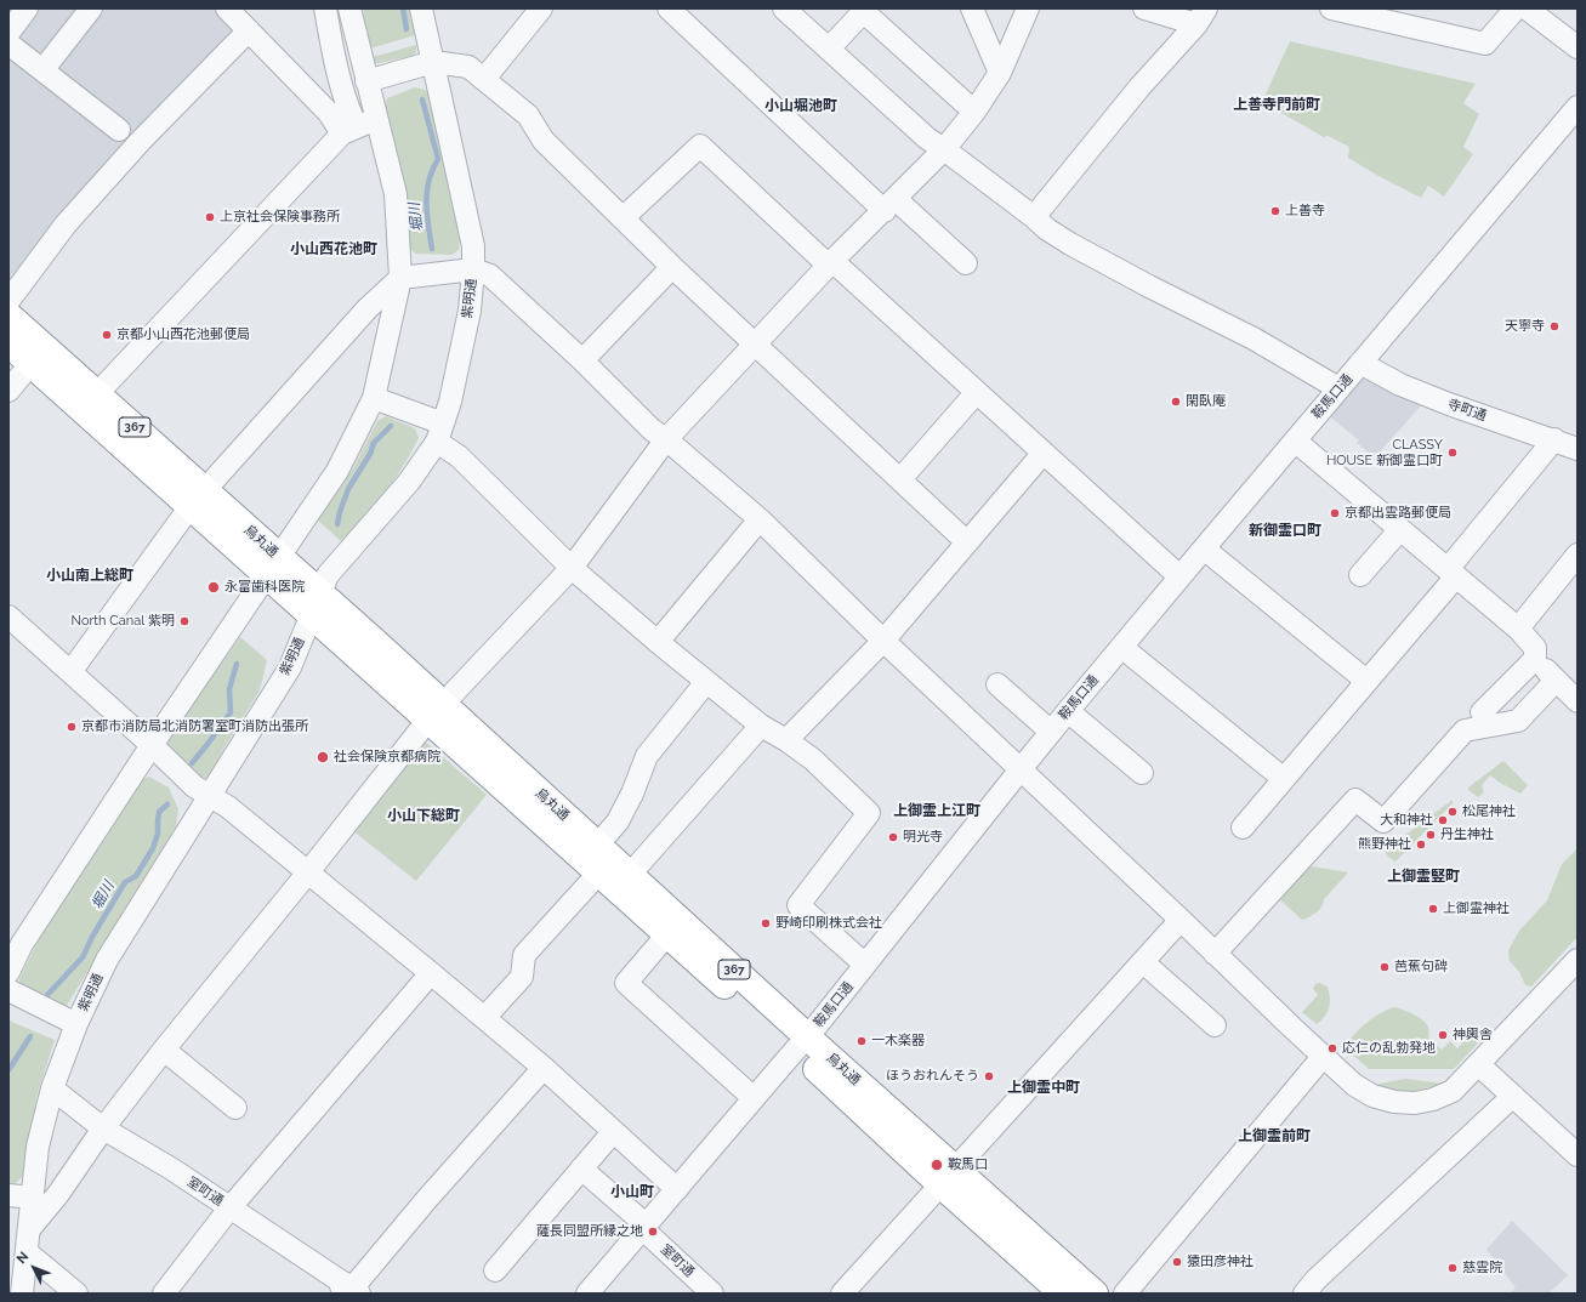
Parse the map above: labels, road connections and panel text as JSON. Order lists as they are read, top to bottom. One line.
{"streets":{"highway":["367","烏丸通"],"street":["紫明通","鞍馬口通","寺町通","室町通"]},"crossings":[["紫明通","烏丸通"],["紫明通","室町通"],["鞍馬口通","寺町通"],["鞍馬口通","烏丸通"],["鞍馬口通","室町通"]],"districts":["上善寺門前町","小山堀池町","小山西花池町","新御霊口町","小山南上総町","上御霊上江町","小山下総町","上御霊竪町","上御霊中町","上御霊前町","小山町"],"water":["堀川"],"places":["上善寺","上京社会保険事務所","天寧寺","京都小山西花池郵便局","閑臥庵","CLASSY HOUSE 新御霊口町","京都出雲路郵便局","永富歯科医院","North Canal 紫明","京都市消防局北消防署室町消防出張所","社会保険京都病院","松尾神社","大和神社","丹生神社","明光寺","熊野神社","上御霊神社","野崎印刷株式会社","芭蕉句碑","神輿舎","一木楽器","応仁の乱勃発地","ほうおれんそう","鞍馬口","薩長同盟所縁之地","猿田彦神社","慈雲院"],"north":"top left"}
